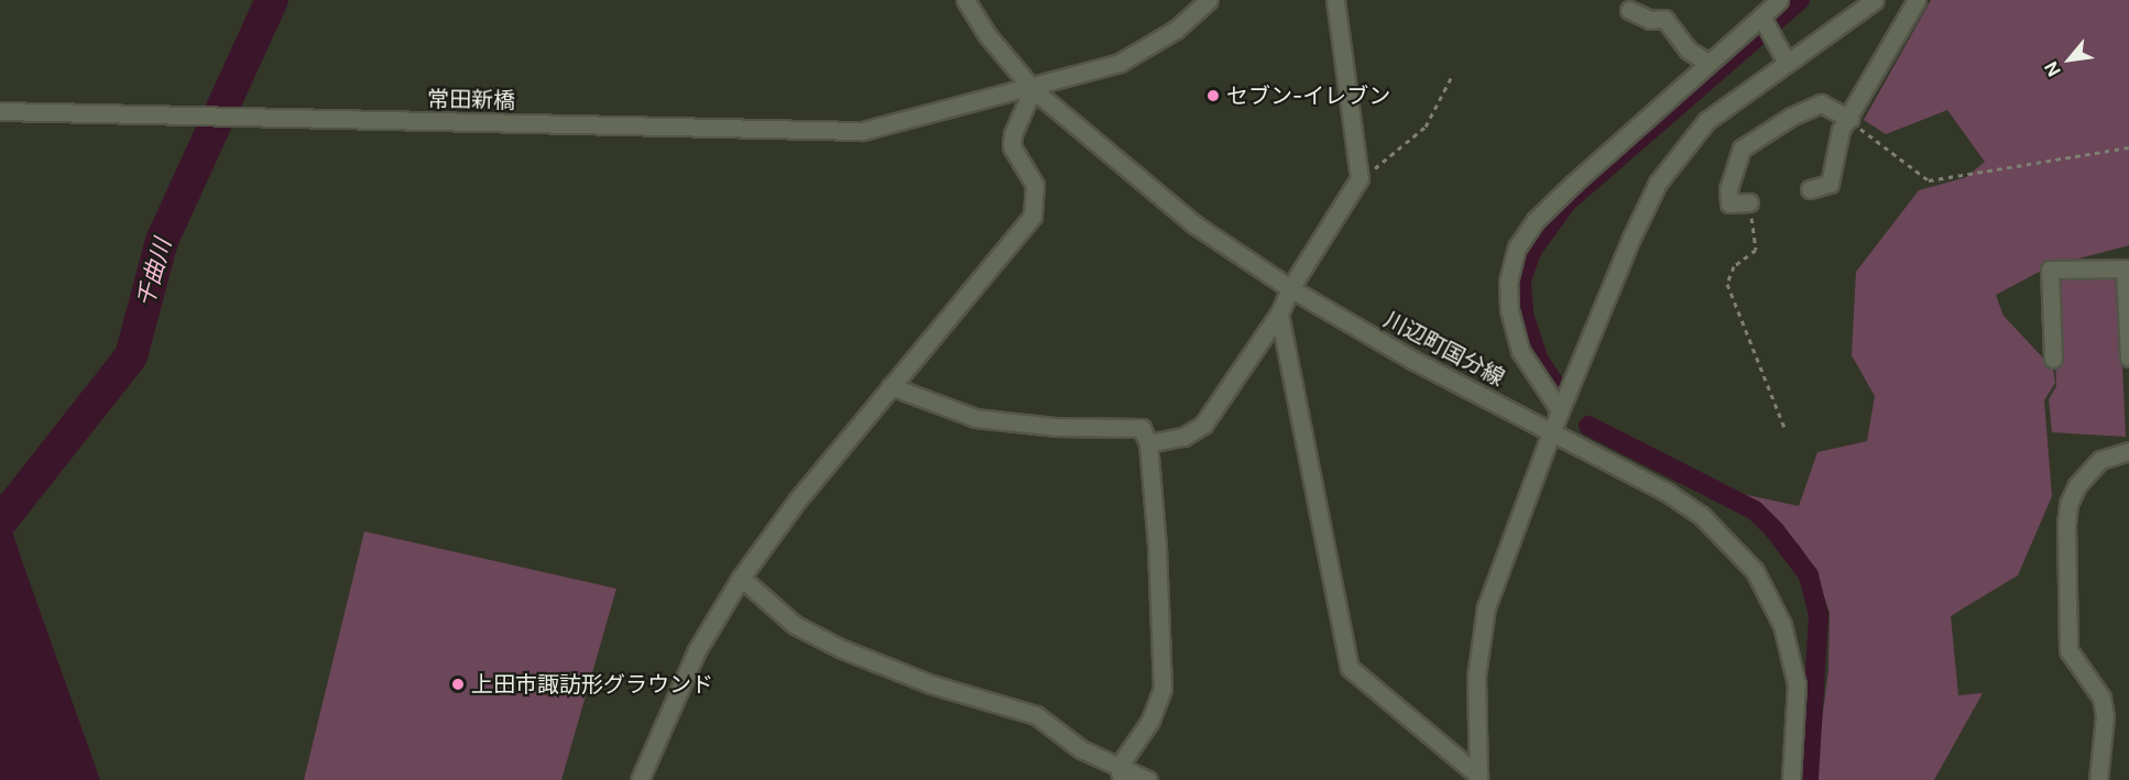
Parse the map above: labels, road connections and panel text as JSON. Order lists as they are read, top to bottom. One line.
{"streets":{"street":["常田新橋","川辺町国分線"]},"crossings":[["常田新橋","川辺町国分線"]],"water":["千曲川"],"places":["セブン-イレブン","上田市諏訪形グラウンド"],"north":"bottom left"}
